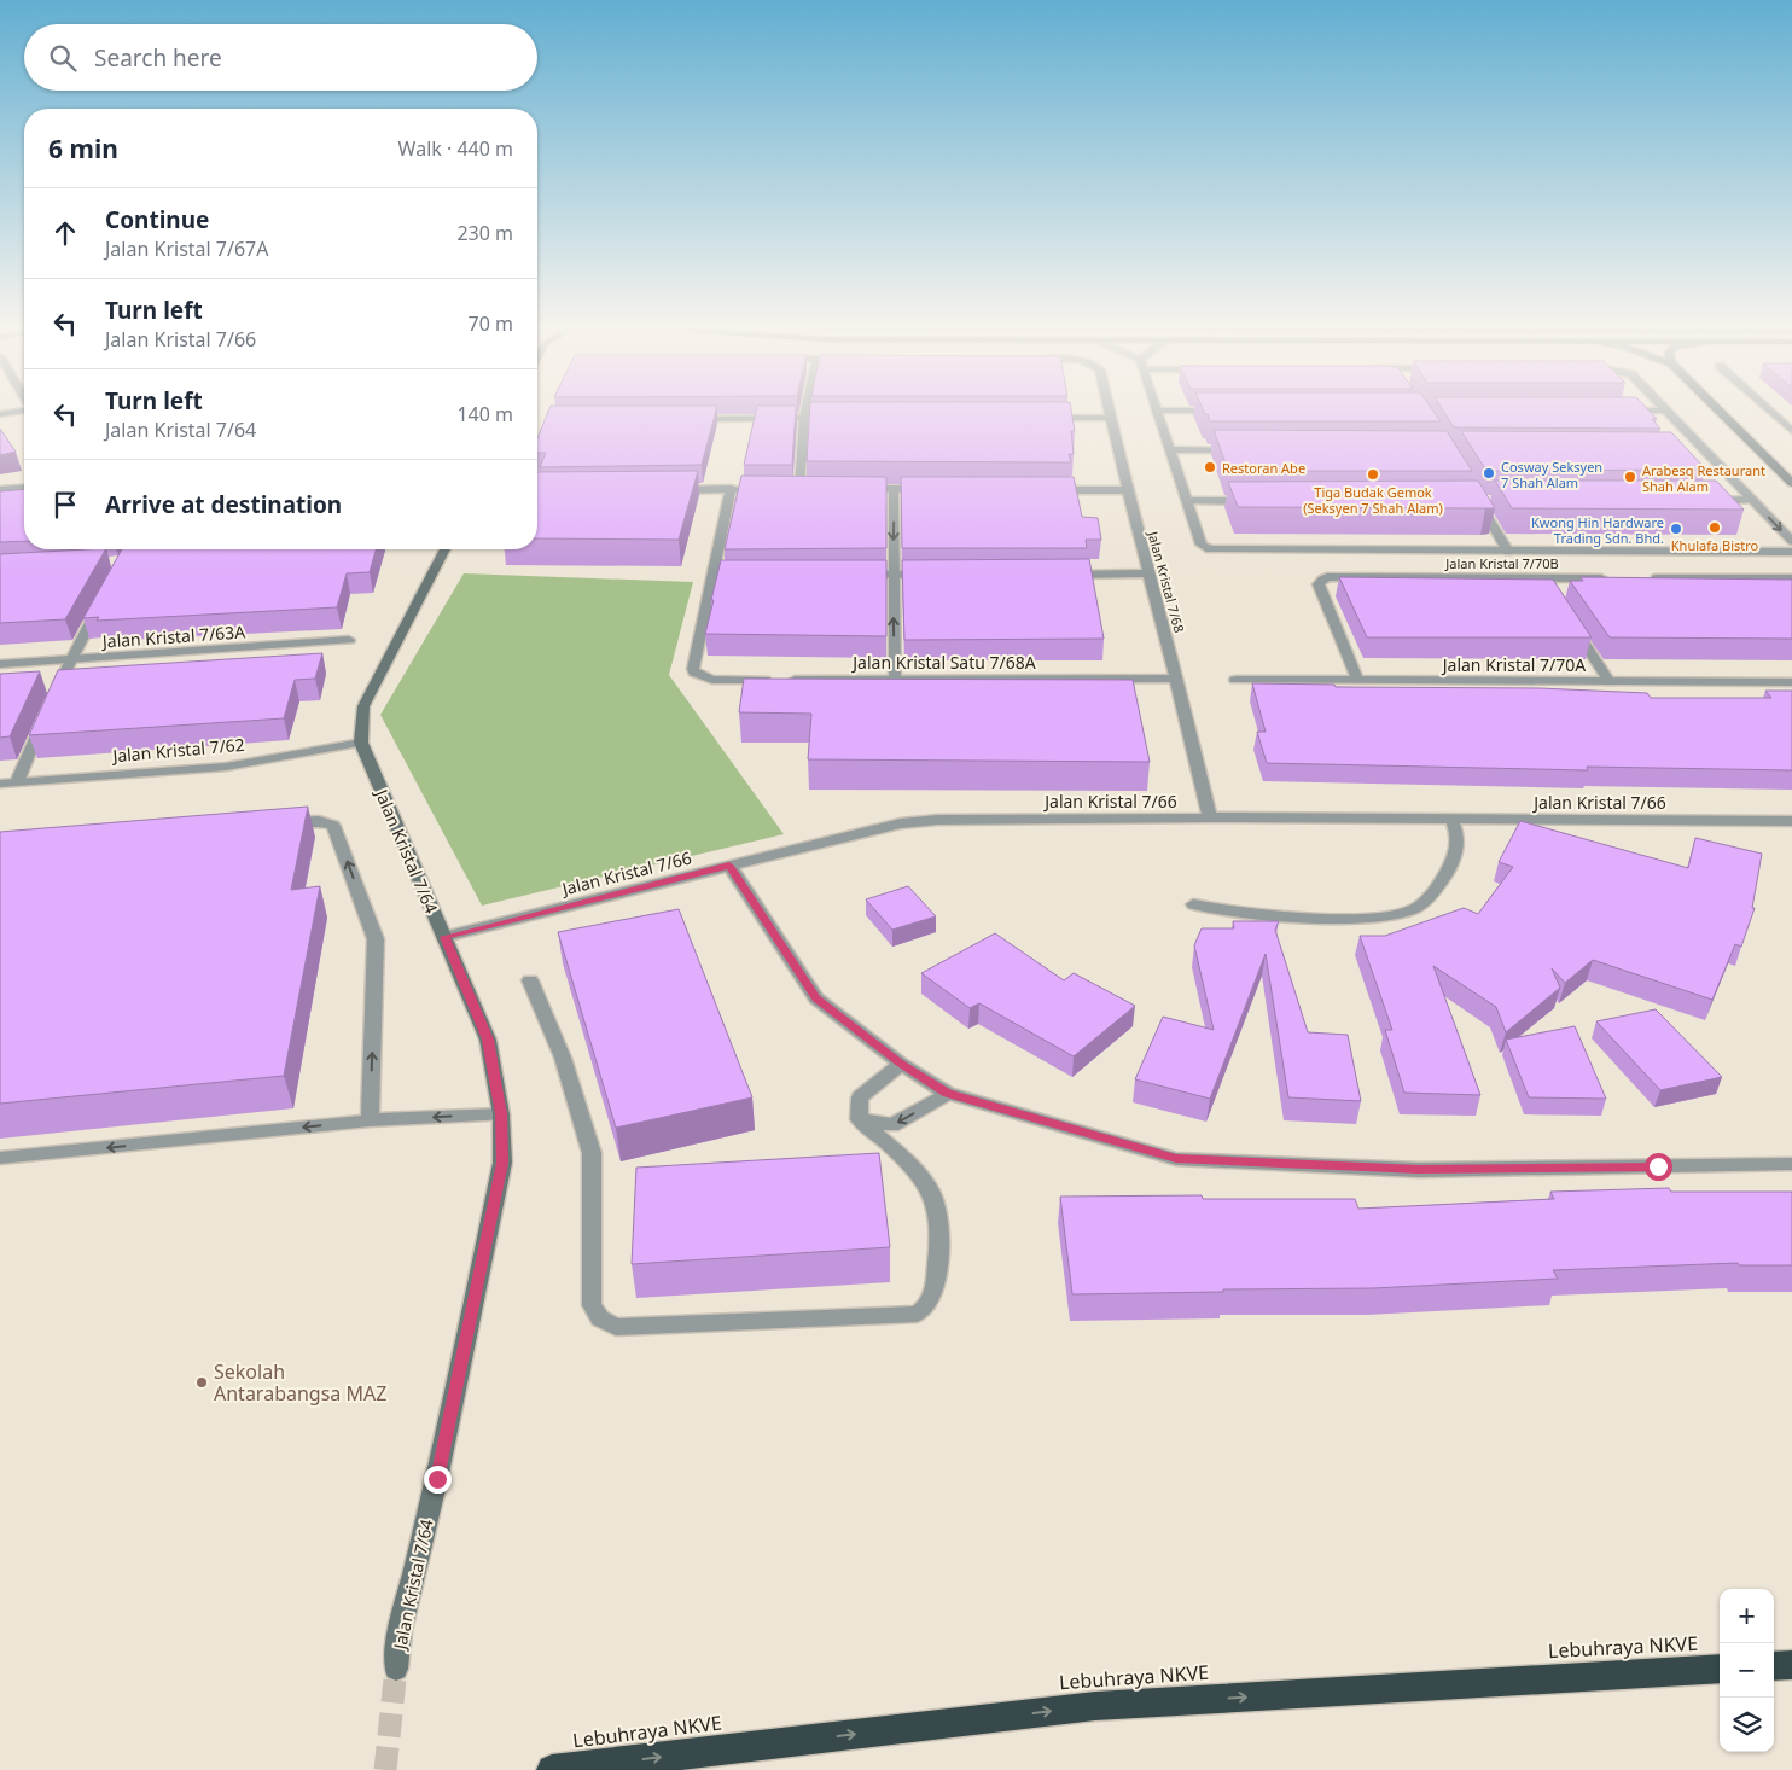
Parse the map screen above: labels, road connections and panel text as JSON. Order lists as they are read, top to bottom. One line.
{"streets":{"highway":["Lebuhraya NKVE"],"street":["Jalan Kristal 7/70B","Jalan Kristal 7/68","Jalan Kristal 7/63A","Jalan Kristal Satu 7/68A","Jalan Kristal 7/70A","Jalan Kristal 7/62","Jalan Kristal 7/66","Jalan Kristal 7/64"]},"crossings":[["Jalan Kristal 7/70B","Jalan Kristal 7/70A"],["Jalan Kristal 7/68","Jalan Kristal Satu 7/68A"],["Jalan Kristal 7/68","Jalan Kristal 7/66"],["Jalan Kristal 7/62","Jalan Kristal 7/64"],["Jalan Kristal 7/66","Jalan Kristal 7/64"]],"one_way":["Lebuhraya NKVE"],"places":["Restoran Abe","Cosway Seksyen 7 Shah Alam","Tiga Budak Gemok (Seksyen 7 Shah Alam)","Arabesq Restaurant Shah Alam","Khulafa Bistro","Kwong Hin Hardware Trading Sdn. Bhd.","Sekolah Antarabangsa MAZ"],"page":{"search":"Search here","heading":["6 min","Walk · 440 m"],"list":[["Continue","Jalan Kristal 7/67A","230 m"],["Turn left","Jalan Kristal 7/66","70 m"],["Turn left","Jalan Kristal 7/64","140 m"],"Arrive at destination"],"map_buttons":["+","−"]}}
